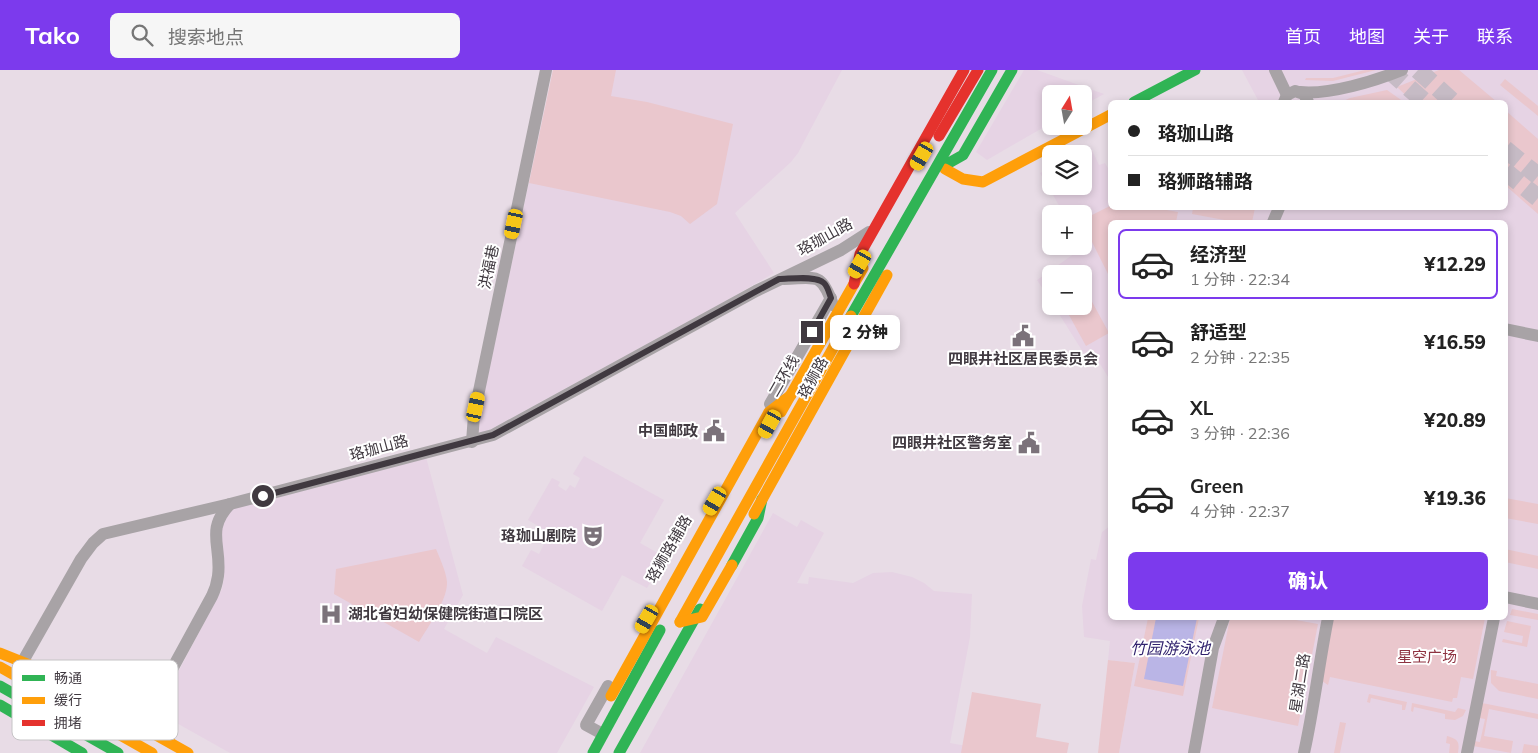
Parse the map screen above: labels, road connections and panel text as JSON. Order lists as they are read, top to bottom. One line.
{"streets":{"main road":["二环线","珞狮路"],"street":["珞珈山路","洪福巷","珞狮路辅路","星湖二路"]},"crossings":[["珞珈山路","洪福巷"],["珞珈山路","珞狮路辅路"]],"water":["竹园游泳池"],"parks":["星空广场"],"places":{"public building":["四眼井社区居民委员会","中国邮政","四眼井社区警务室"],"theatre":["珞珈山剧院"],"hospital":["湖北省妇幼保健院街道口院区"]},"legend":["畅通","缓行","拥堵"],"north":"top","page":{"header":"Tako","search":"搜索地点","nav":["首页","地图","关于","联系"],"map_buttons":["+","−"],"banner":["珞珈山路","珞狮路辅路"],"list":[{"name":"经济型","note":"1 分钟 · 22:34","value":"¥12.29"},{"name":"舒适型","note":"2 分钟 · 22:35","value":"¥16.59"},{"name":"XL","note":"3 分钟 · 22:36","value":"¥20.89"},{"name":"Green","note":"4 分钟 · 22:37","value":"¥19.36"}],"bubble":"2 分钟","buttons":"确认"}}
